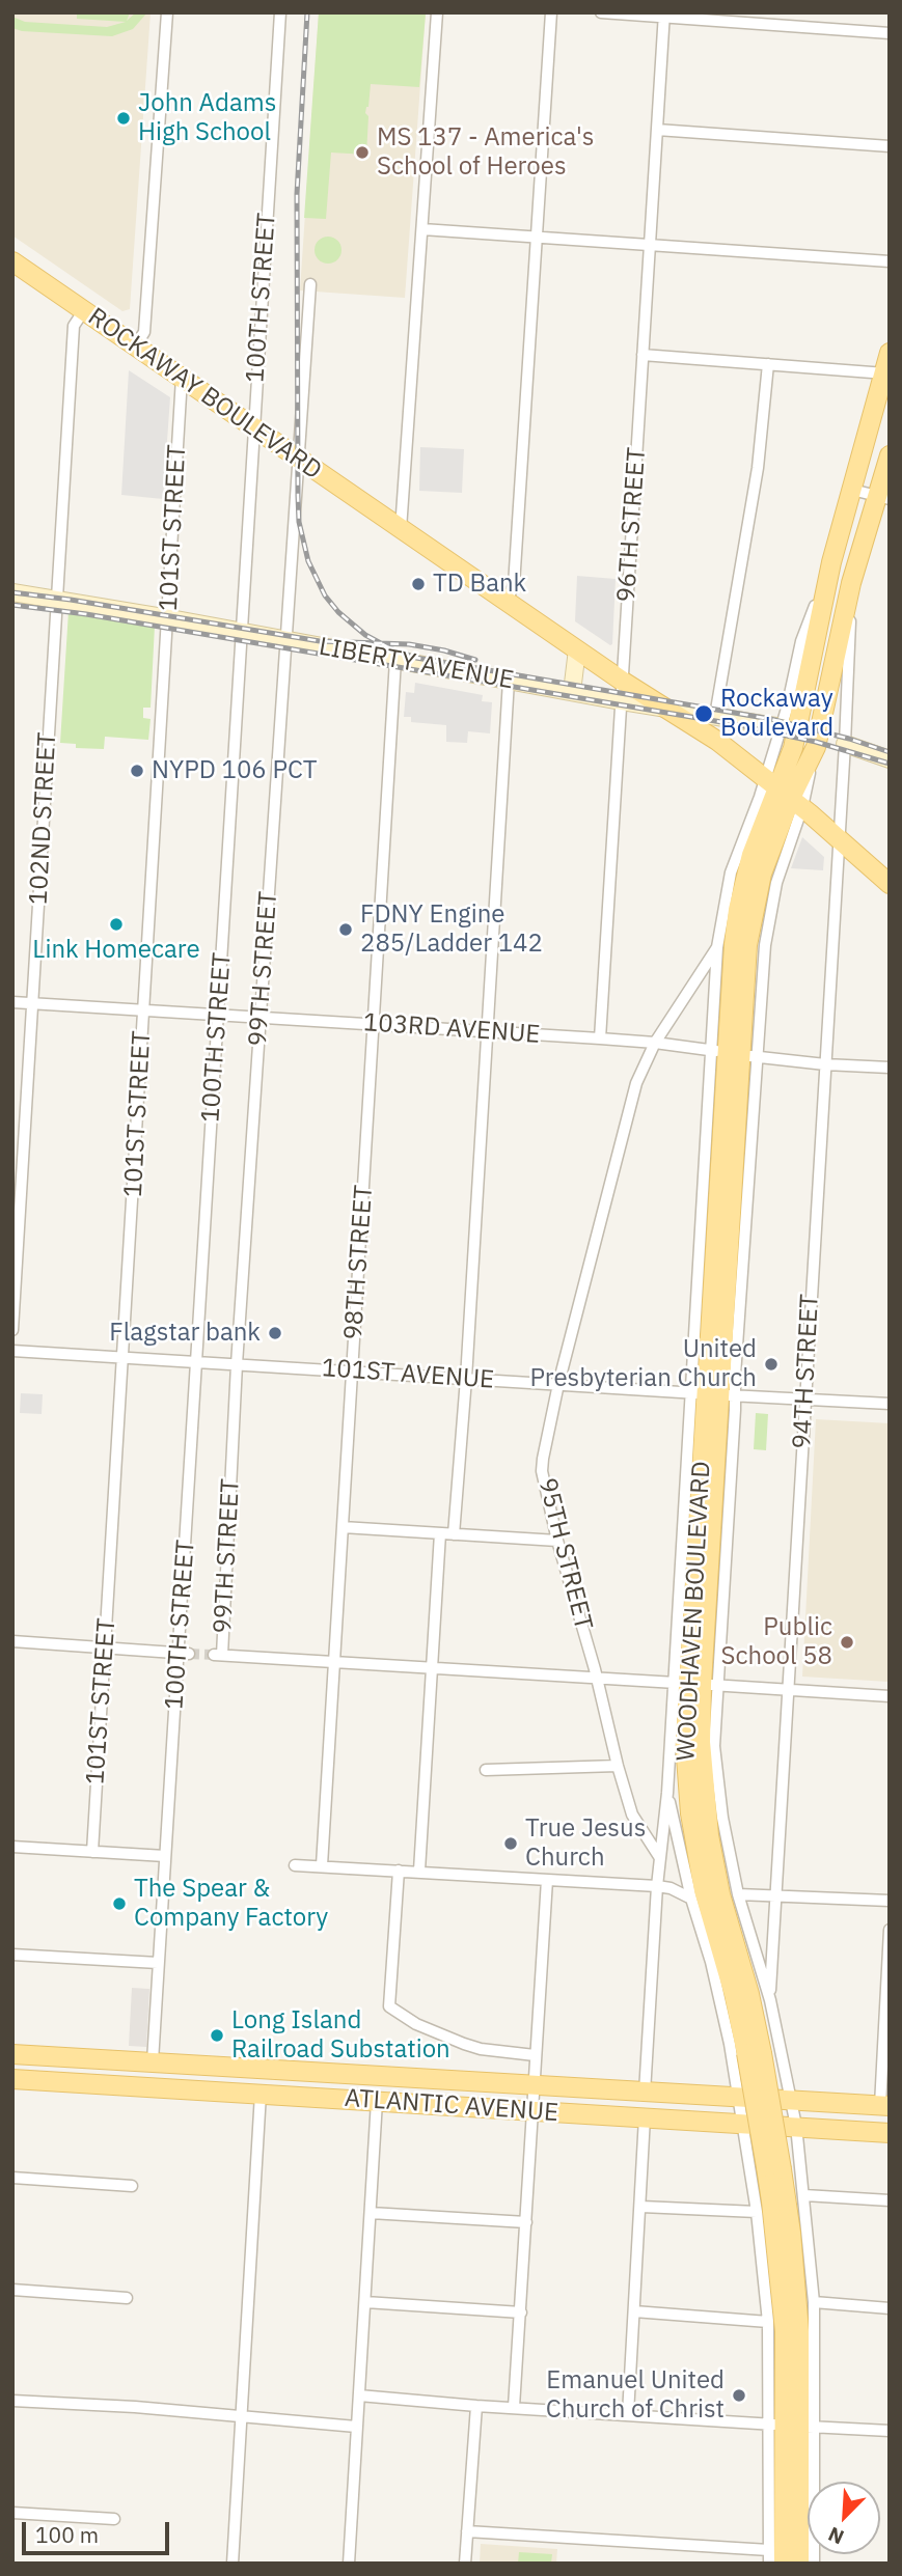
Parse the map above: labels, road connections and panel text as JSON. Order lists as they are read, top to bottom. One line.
{"streets":{"main road":["ROCKAWAY BOULEVARD","WOODHAVEN BOULEVARD","ATLANTIC AVENUE"],"street":["100TH STREET","96TH STREET","101ST STREET","LIBERTY AVENUE","102ND STREET","99TH STREET","103RD AVENUE","98TH STREET","94TH STREET","101ST AVENUE","95TH STREET"]},"crossings":[["100TH STREET","ROCKAWAY BOULEVARD"],["100TH STREET","LIBERTY AVENUE"],["100TH STREET","103RD AVENUE"],["100TH STREET","101ST AVENUE"],["100TH STREET","ATLANTIC AVENUE"],["ROCKAWAY BOULEVARD","96TH STREET"],["ROCKAWAY BOULEVARD","101ST STREET"],["ROCKAWAY BOULEVARD","LIBERTY AVENUE"],["ROCKAWAY BOULEVARD","102ND STREET"],["ROCKAWAY BOULEVARD","99TH STREET"],["ROCKAWAY BOULEVARD","94TH STREET"],["ROCKAWAY BOULEVARD","WOODHAVEN BOULEVARD"],["96TH STREET","LIBERTY AVENUE"],["96TH STREET","103RD AVENUE"],["101ST STREET","LIBERTY AVENUE"],["101ST STREET","103RD AVENUE"],["101ST STREET","101ST AVENUE"],["LIBERTY AVENUE","102ND STREET"],["LIBERTY AVENUE","99TH STREET"],["LIBERTY AVENUE","98TH STREET"],["102ND STREET","103RD AVENUE"],["99TH STREET","103RD AVENUE"],["99TH STREET","98TH STREET"],["99TH STREET","101ST AVENUE"],["103RD AVENUE","98TH STREET"],["103RD AVENUE","94TH STREET"],["103RD AVENUE","95TH STREET"],["103RD AVENUE","WOODHAVEN BOULEVARD"],["98TH STREET","101ST AVENUE"],["94TH STREET","101ST AVENUE"],["94TH STREET","WOODHAVEN BOULEVARD"],["101ST AVENUE","95TH STREET"],["101ST AVENUE","WOODHAVEN BOULEVARD"],["95TH STREET","WOODHAVEN BOULEVARD"],["WOODHAVEN BOULEVARD","ATLANTIC AVENUE"]],"places":["John Adams High School","MS 137 - America's School of Heroes","TD Bank","Rockaway Boulevard","NYPD 106 PCT","Link Homecare","FDNY Engine 285/Ladder 142","Flagstar bank","United Presbyterian Church","Public School 58","True Jesus Church","The Spear & Company Factory","Long Island Railroad Substation","Emanuel United Church of Christ"],"scale_bar":"100 m","north":"bottom left"}
